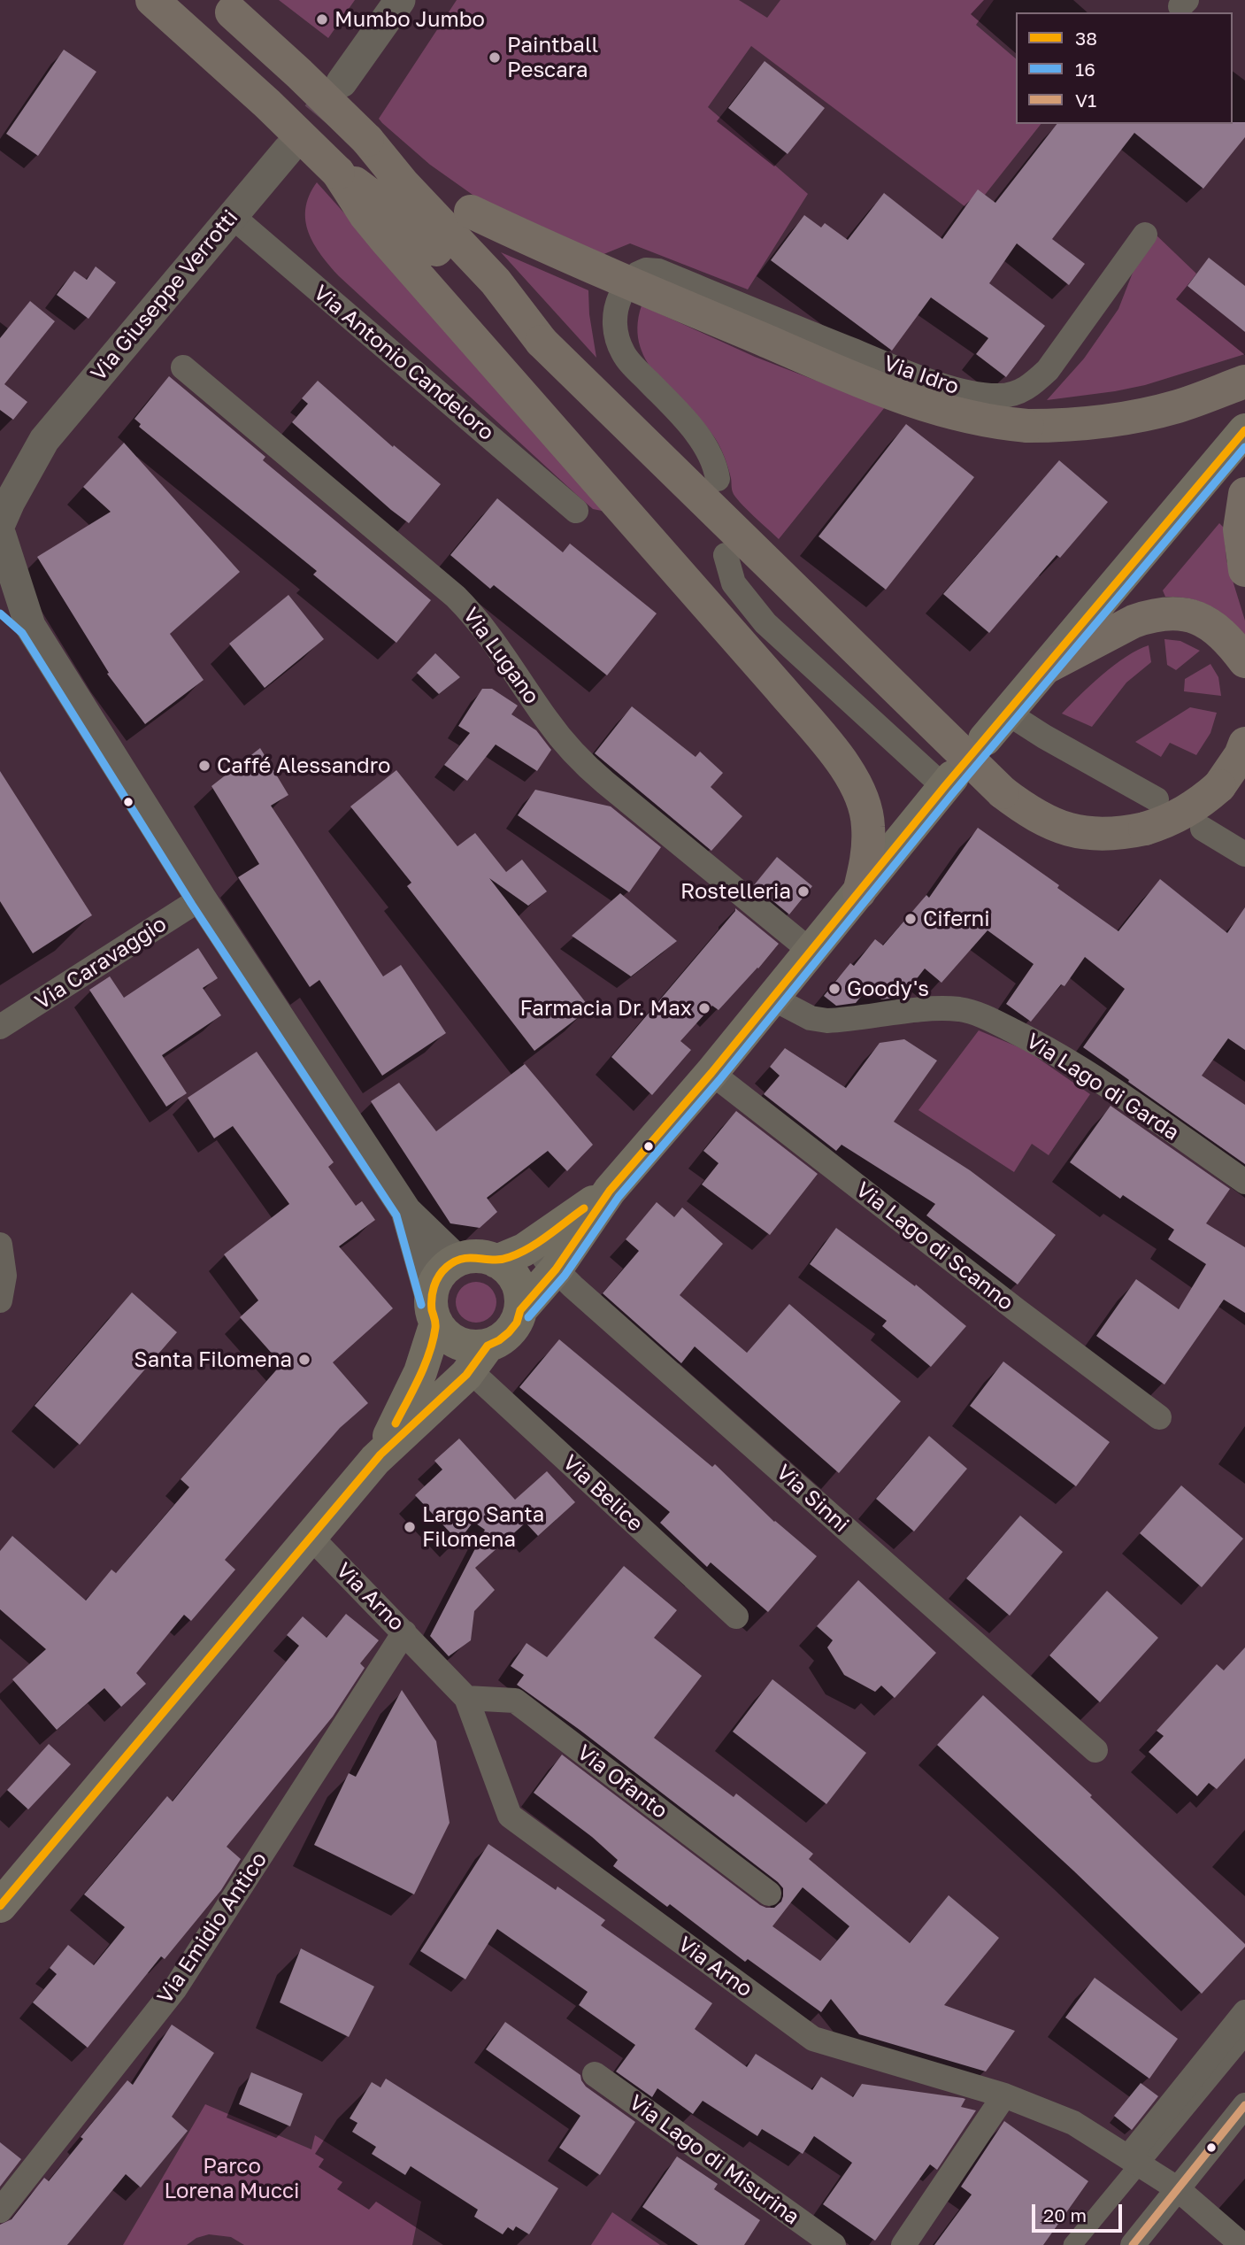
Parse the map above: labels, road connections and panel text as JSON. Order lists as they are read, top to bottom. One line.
{"streets":{"street":["Via Giuseppe Verrotti","Via Antonio Candeloro","Via Idro","Via Lugano","Via Caravaggio","Via Lago di Garda","Via Lago di Scanno","Via Belice","Via Sinni","Via Arno","Via Ofanto","Via Emidio Antico","Via Lago di Misurina"]},"crossings":[["Via Giuseppe Verrotti","Via Antonio Candeloro"],["Via Arno","Via Ofanto"],["Via Arno","Via Emidio Antico"]],"parks":["Parco Lorena Mucci"],"places":["Mumbo Jumbo","Paintball Pescara","Caffé Alessandro","Rostelleria","Ciferni","Goody's","Farmacia Dr. Max","Santa Filomena","Largo Santa Filomena"],"lines":["transit line 38","transit line 16","transit line V1"],"legend":["38","16","V1"],"scale_bar":"20 m"}
